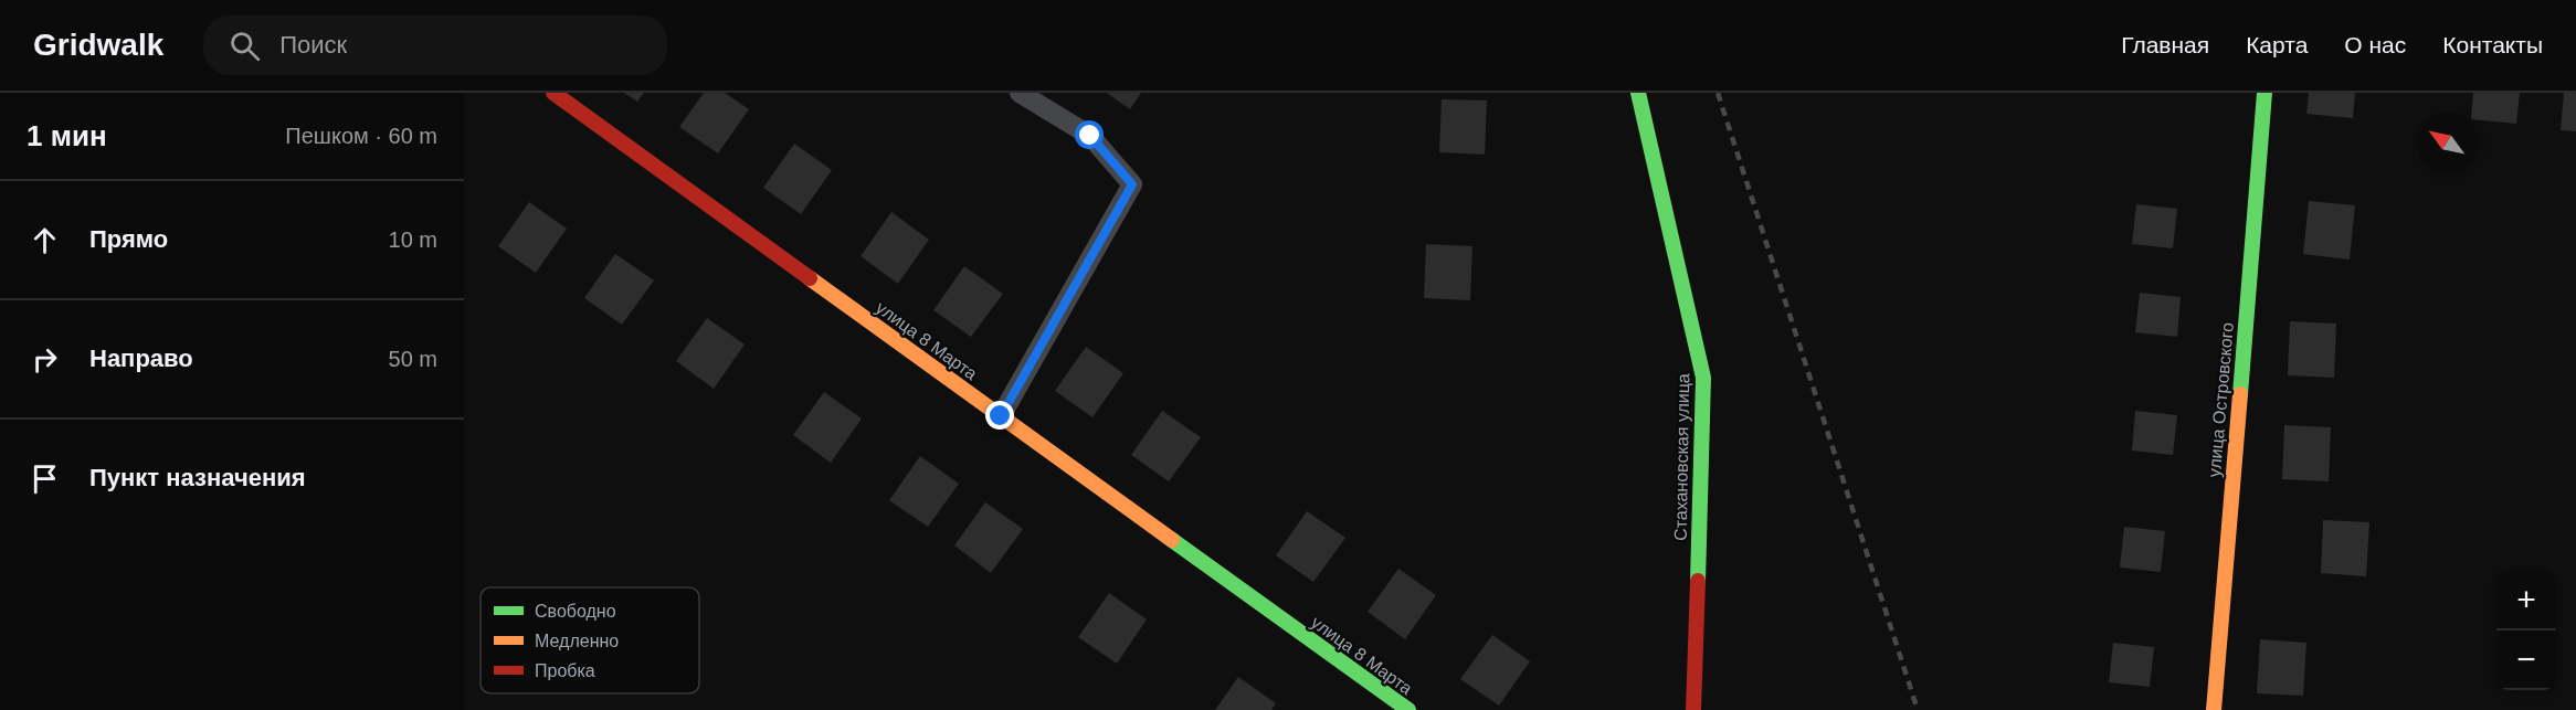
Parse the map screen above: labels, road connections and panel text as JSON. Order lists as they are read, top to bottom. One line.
{"streets":{"street":["улица 8 Марта","улица Островского","Стахановская улица"]},"legend":["Свободно","Медленно","Пробка"],"north":"top left","page":{"header":"Gridwalk","search":"Поиск","nav":["Главная","Карта","О нас","Контакты"],"heading":["1 мин","Пешком · 60 m"],"list":[["Прямо","10 m"],["Направо","50 m"],"Пункт назначения"],"map_buttons":["+","−"]}}
